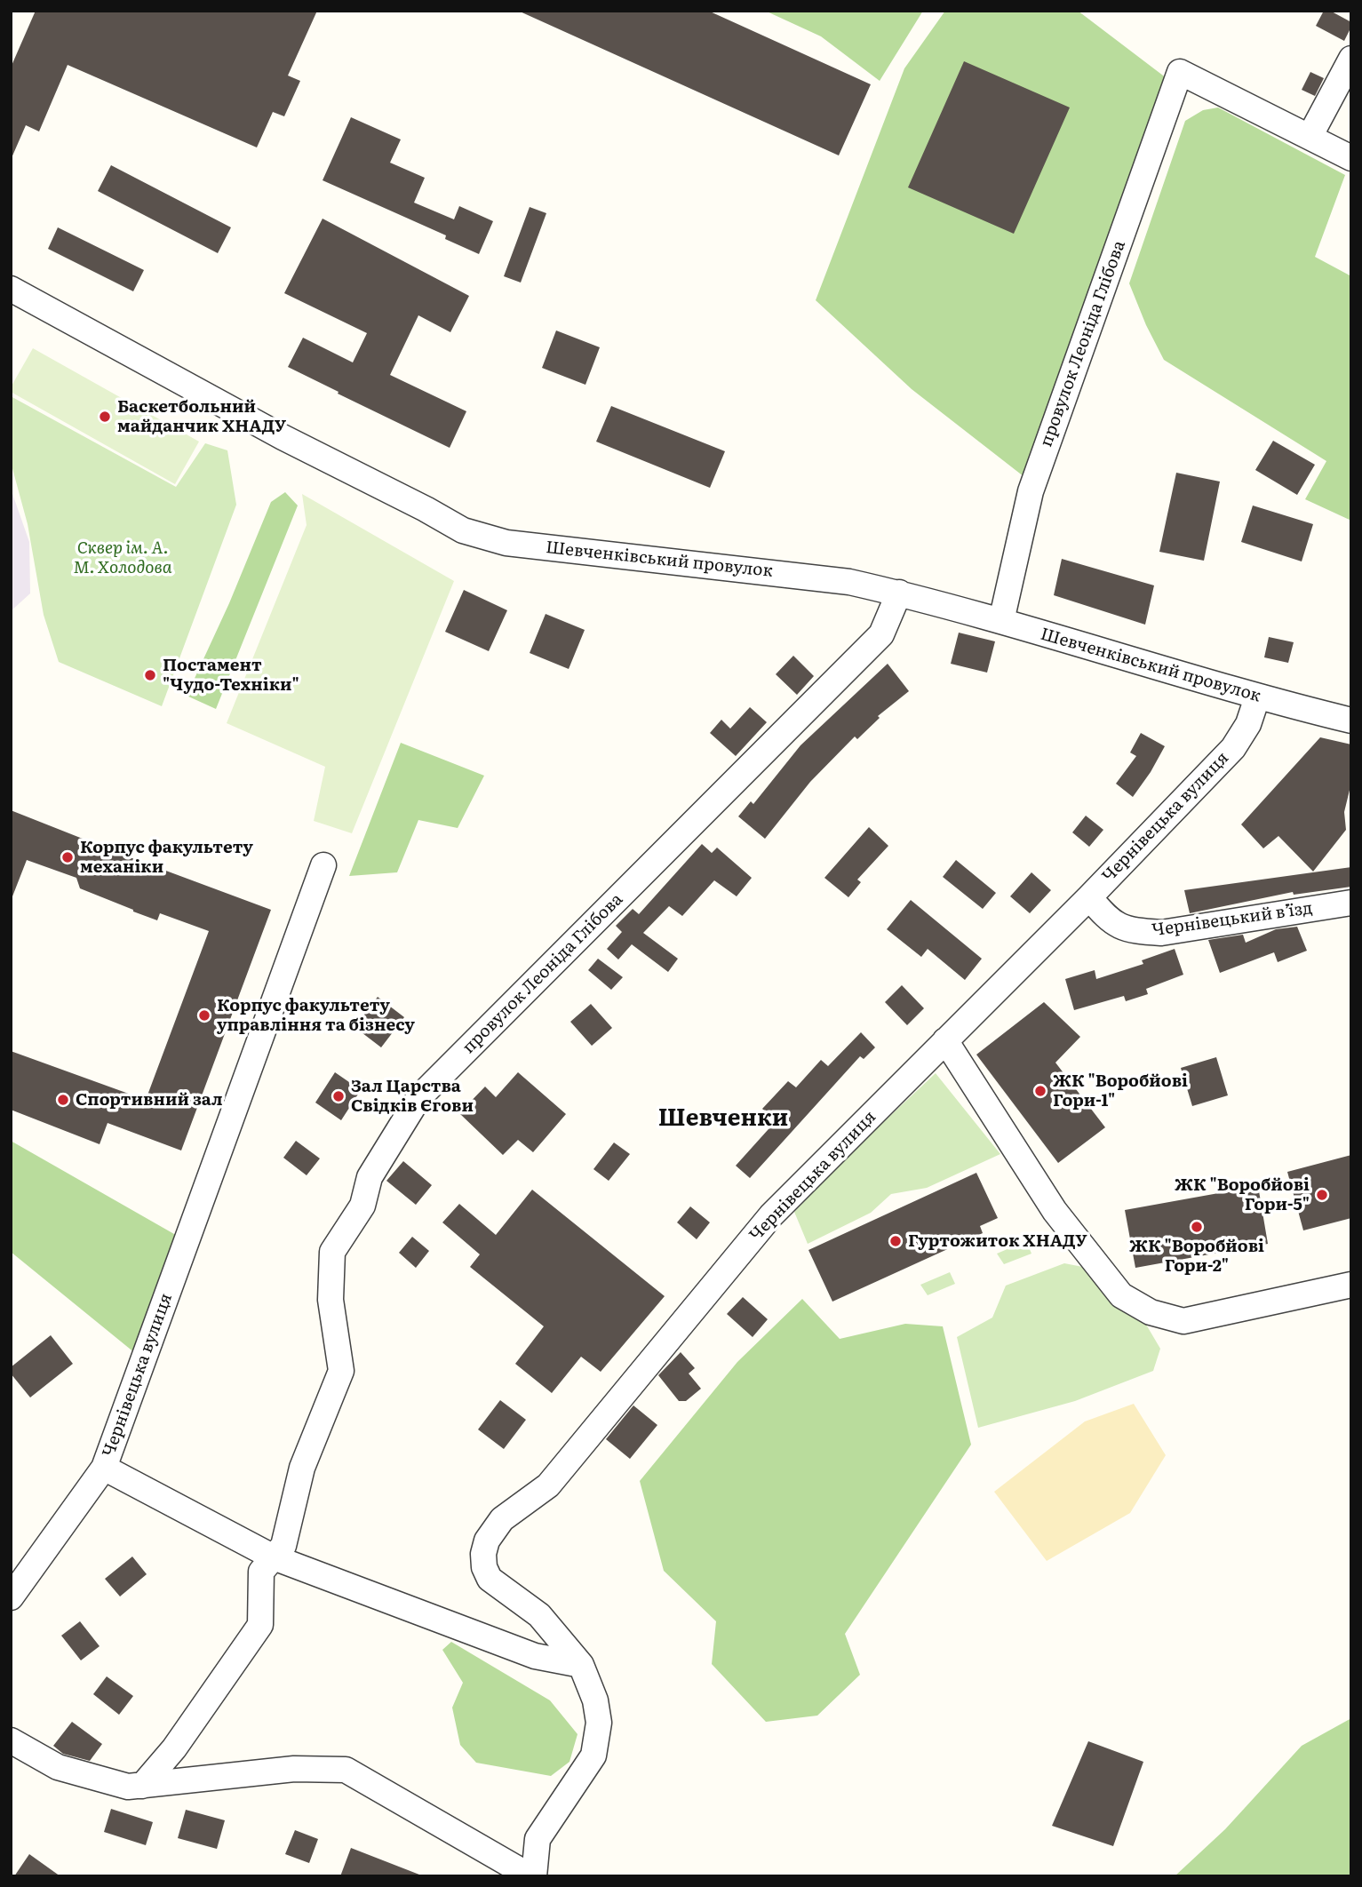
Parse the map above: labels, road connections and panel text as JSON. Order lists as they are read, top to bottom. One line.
{"streets":{"street":["провулок Леоніда Глібова","Шевченківський провулок","Чернівецька вулиця","Чернівецький вʼїзд"]},"crossings":[["провулок Леоніда Глібова","Шевченківський провулок"],["провулок Леоніда Глібова","Чернівецька вулиця"],["Шевченківський провулок","Чернівецька вулиця"],["Чернівецька вулиця","Чернівецький вʼїзд"]],"districts":["Шевченки"],"parks":["Сквер ім. А. М. Холодова"],"places":["Баскетбольний майданчик ХНАДУ","Постамент \"Чудо-Техніки\"","Корпус факультету механіки","Корпус факультету управління та бізнесу","ЖК \"Воробйові Гори-1\"","Зал Царства Свідків Єгови","Спортивний зал","ЖК \"Воробйові Гори-5\"","ЖК \"Воробйові Гори-2\"","Гуртожиток ХНАДУ"]}
